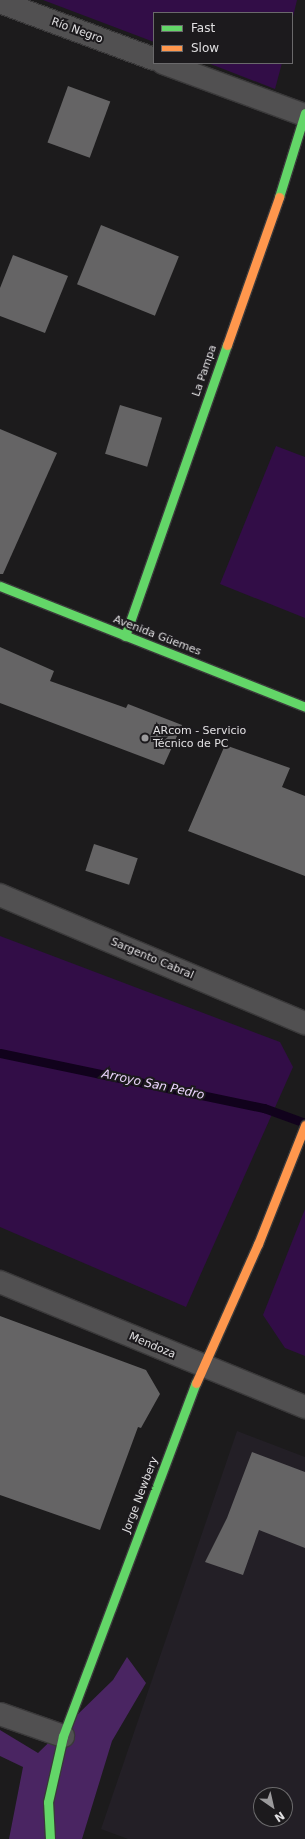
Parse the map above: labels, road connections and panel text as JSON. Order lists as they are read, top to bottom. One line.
{"streets":{"street":["Río Negro","La Pampa","Avenida Güemes","Sargento Cabral","Mendoza","Jorge Newbery"]},"crossings":[["La Pampa","Avenida Güemes"],["Mendoza","Jorge Newbery"]],"water":["Arroyo San Pedro"],"places":["ARcom - Servicio Técnico de PC"],"legend":["Fast","Slow"],"north":"bottom right"}
